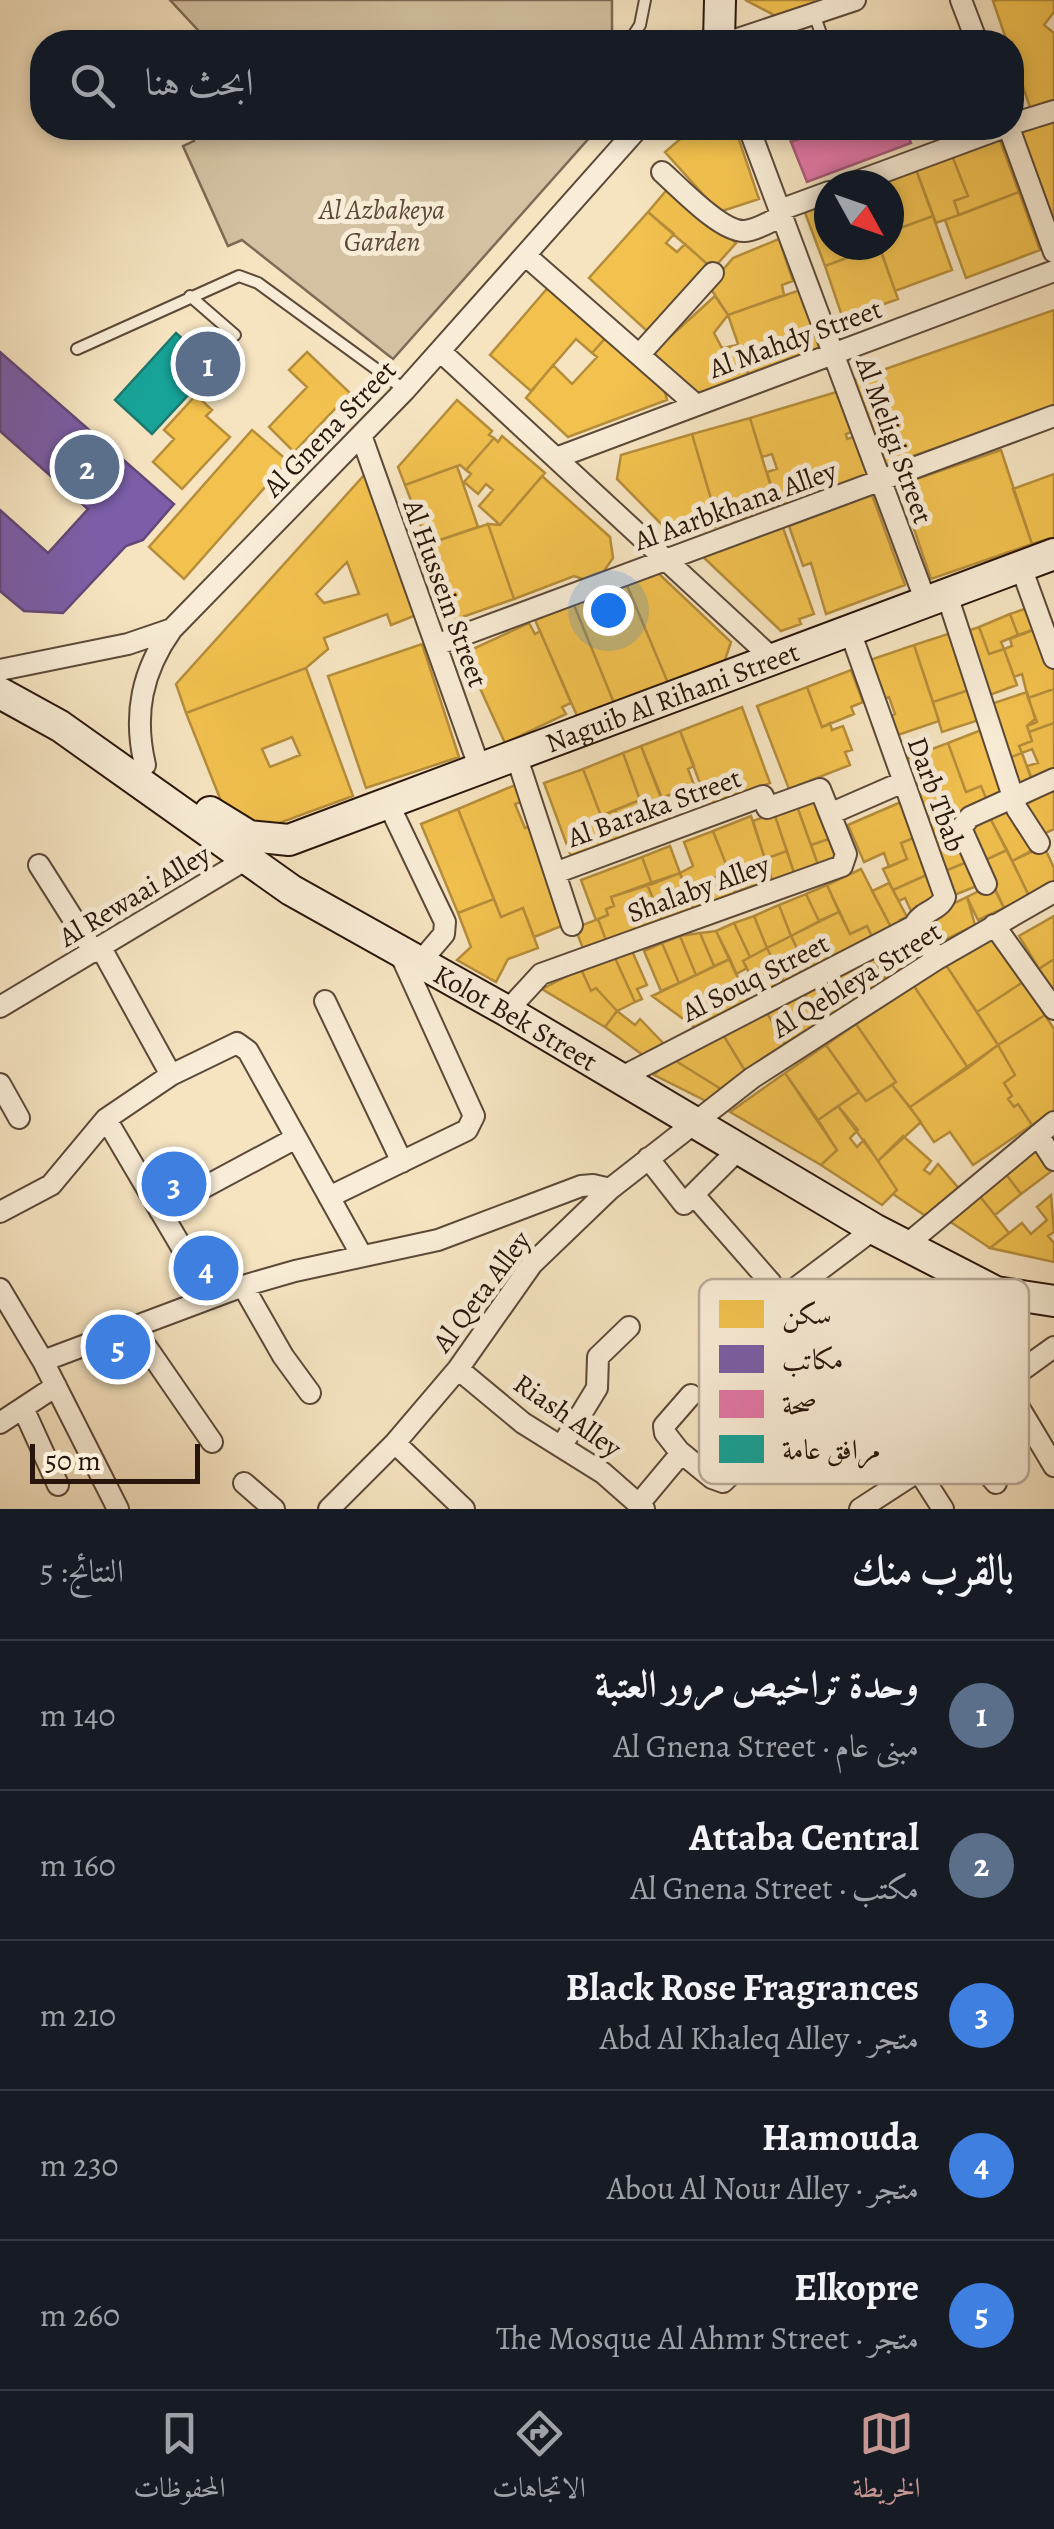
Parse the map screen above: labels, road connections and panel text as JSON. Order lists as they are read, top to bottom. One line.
{"streets":{"street":["Al Mahdy Street","Al Gnena Street","Al Meligi Street","Al Aarbkhana Alley","Al Hussein Street","Naguib Al Rihani Street","Darb Tbab","Al Baraka Street","Shalaby Alley","Al Rewaai Alley","Al Souq Street","Al Qebleya Street","Kolot Bek Street","Al Qeta Alley","Riash Alley"]},"crossings":[["Al Mahdy Street","Al Meligi Street"],["Al Gnena Street","Al Hussein Street"],["Al Meligi Street","Al Aarbkhana Alley"],["Al Meligi Street","Naguib Al Rihani Street"],["Al Aarbkhana Alley","Al Hussein Street"],["Al Hussein Street","Naguib Al Rihani Street"],["Naguib Al Rihani Street","Darb Tbab"],["Darb Tbab","Al Souq Street"],["Al Baraka Street","Shalaby Alley"],["Shalaby Alley","Kolot Bek Street"],["Al Rewaai Alley","Kolot Bek Street"],["Al Souq Street","Kolot Bek Street"],["Al Qebleya Street","Kolot Bek Street"],["Al Qebleya Street","Al Qeta Alley"],["Kolot Bek Street","Al Qeta Alley"],["Al Qeta Alley","Riash Alley"]],"parks":["Al Azbakeya Garden"],"legend":["سكن","مكاتب","صحة","مرافق عامة"],"scale_bar":"50 m","north":"bottom right","page":{"search":"ابحث هنا","pins":["1","2","3","4","5"],"scale":"50 m","heading":["بالقرب منك","النتائج: 5"],"list":[{"mark":"1","name":"وحدة تراخيص مرور العتبة","note":"مبنى عام · Al Gnena Street","value":"140 m"},{"mark":"2","name":"Attaba Central","note":"مكتب · Al Gnena Street","value":"160 m"},{"mark":"3","name":"Black Rose Fragrances","note":"متجر · Abd Al Khaleq Alley","value":"210 m"},{"mark":"4","name":"Hamouda","note":"متجر · Abou Al Nour Alley","value":"230 m"},{"mark":"5","name":"Elkopre","note":"متجر · The Mosque Al Ahmr Street","value":"260 m"}],"nav":["الخريطة","الاتجاهات","المحفوظات"]}}
